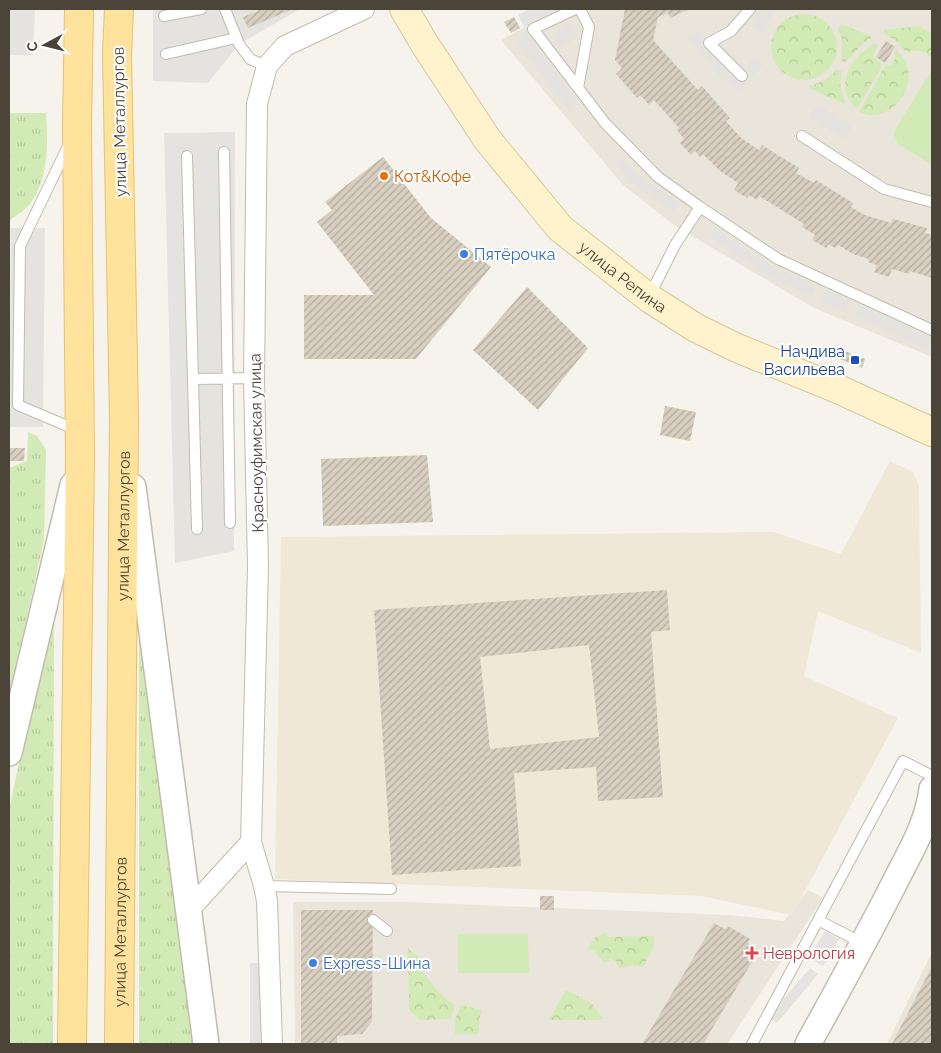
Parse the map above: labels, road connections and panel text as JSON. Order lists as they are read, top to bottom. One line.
{"streets":{"main road":["улица Металлургов","улица Репина"],"street":["Красноуфимская улица"]},"places":{"other":["Кот&Кофе","Пятёрочка","Express-Шина"],"transit":["Начдива Васильева"],"health":["Неврология"]},"north":"left"}
